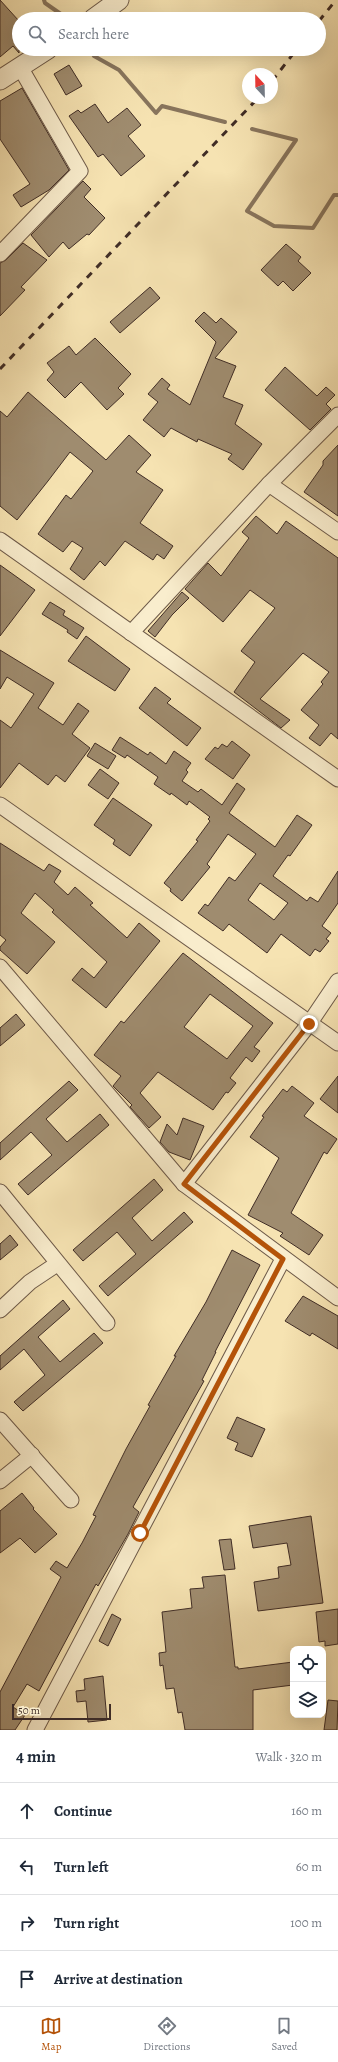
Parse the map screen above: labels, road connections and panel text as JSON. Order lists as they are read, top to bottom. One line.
{"scale_bar":"50 m","north":"top","page":{"search":"Search here","scale":"50 m","heading":["4 min","Walk · 320 m"],"list":[["Continue","160 m"],["Turn left","60 m"],["Turn right","100 m"],"Arrive at destination"],"nav":["Map","Directions","Saved"]}}
